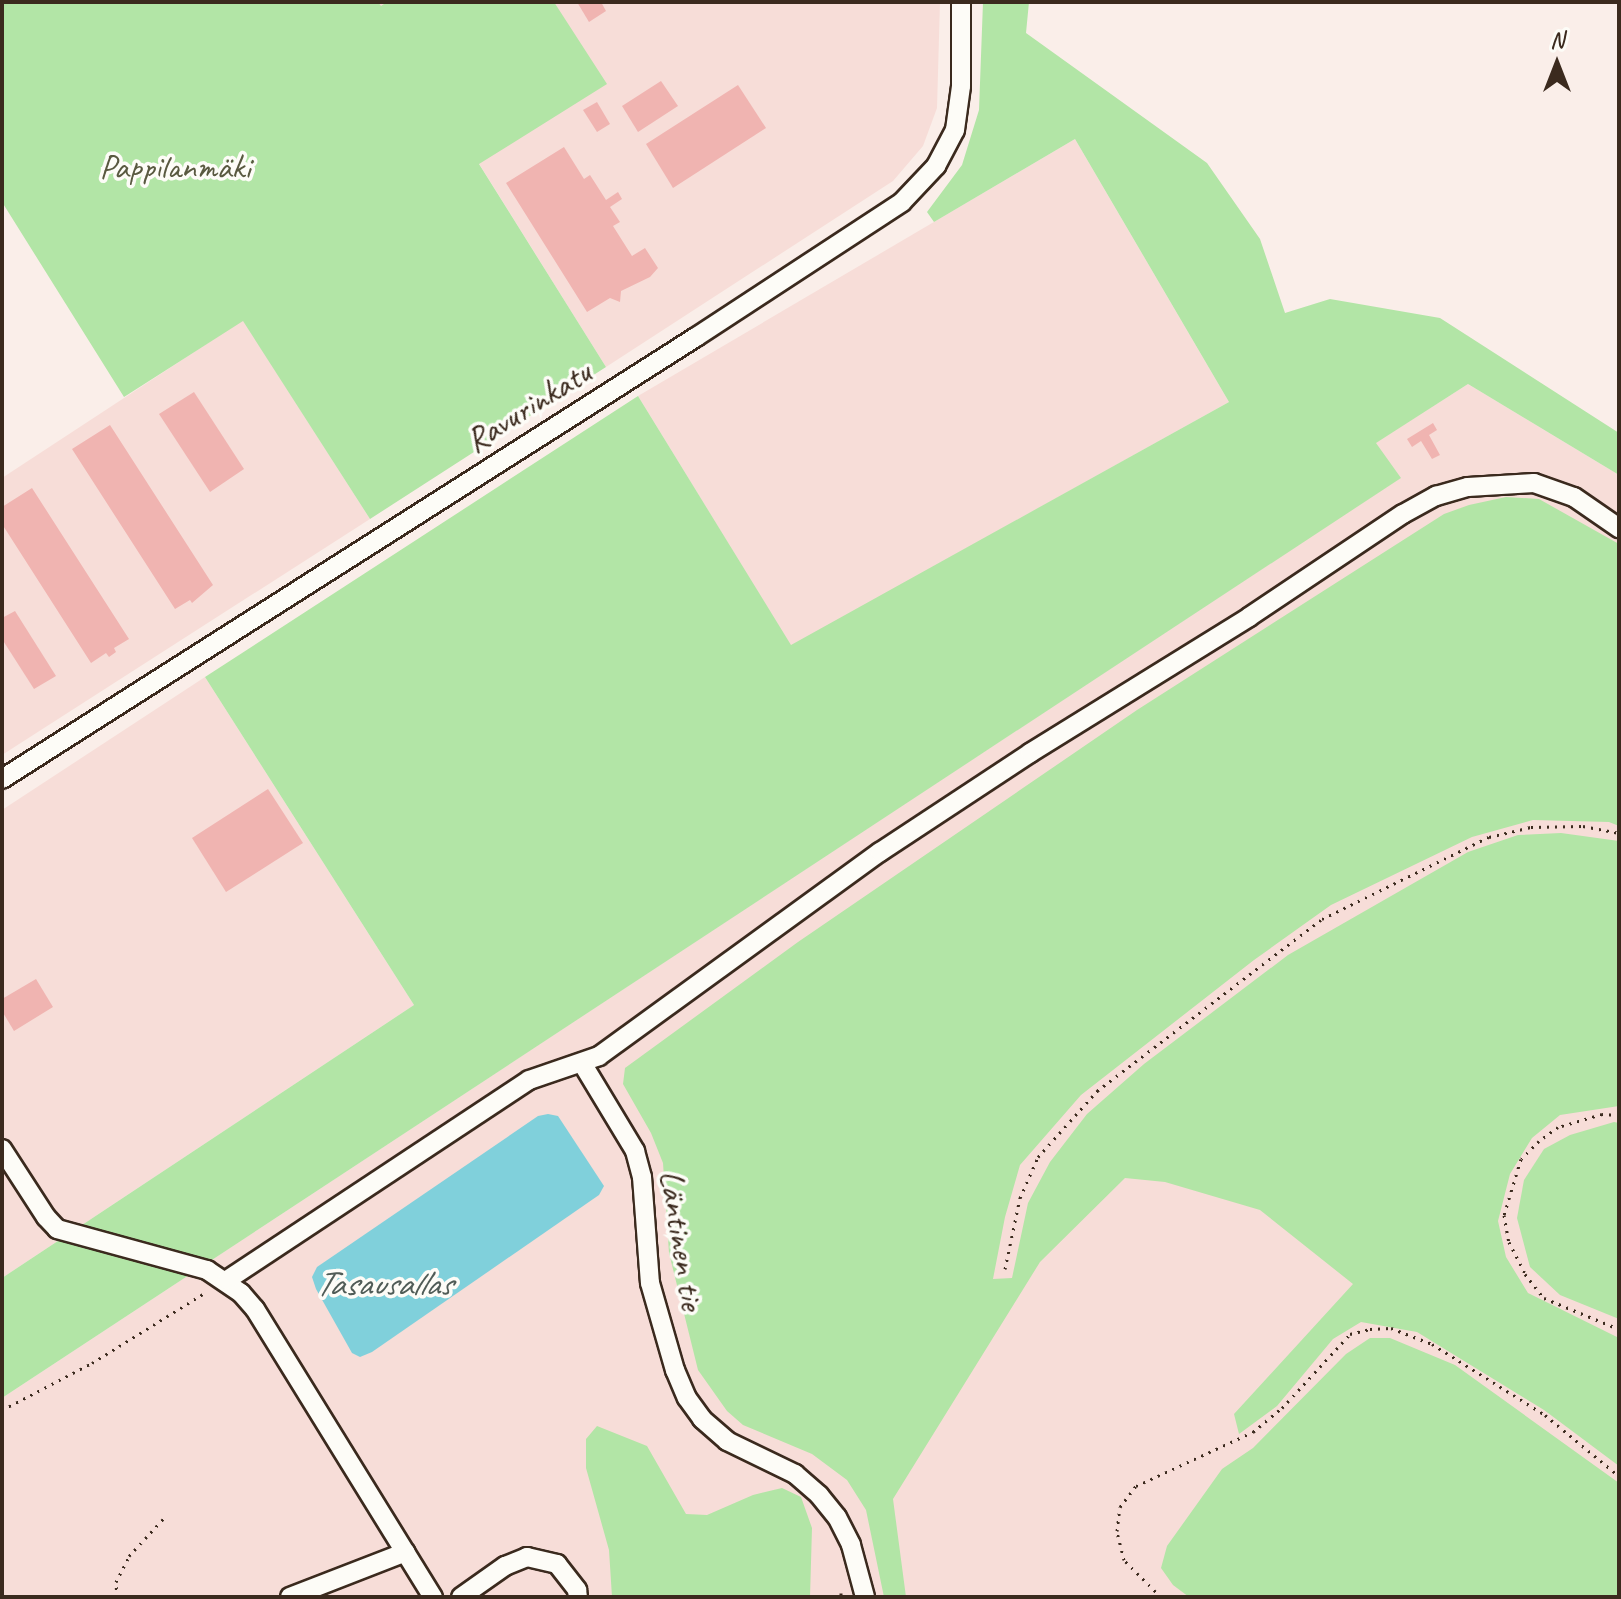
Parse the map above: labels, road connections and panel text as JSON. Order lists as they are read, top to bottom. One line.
{"streets":{"street":["Ravurinkatu","Läntinen tie"]},"water":["Tasausallas"],"parks":["Pappilanmäki"],"north":"top"}
